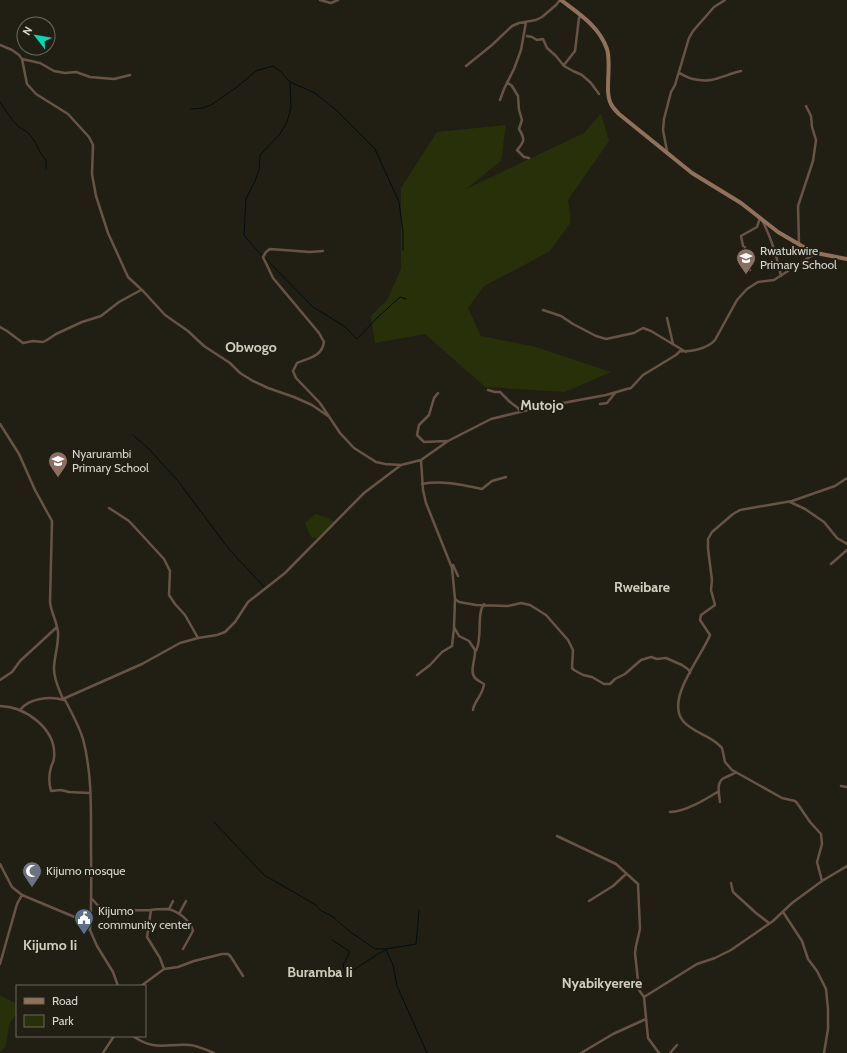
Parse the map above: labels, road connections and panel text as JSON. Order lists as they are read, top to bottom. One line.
{"districts":["Obwogo","Mutojo","Rweibare","Kijumo Ii","Buramba Ii","Nyabikyerere"],"places":{"school or university":["Rwatukwire Primary School","Nyarurambi Primary School"],"mosque":["Kijumo mosque"],"public building":["Kijumo community center"]},"legend":["Road","Park"],"north":"top left"}
